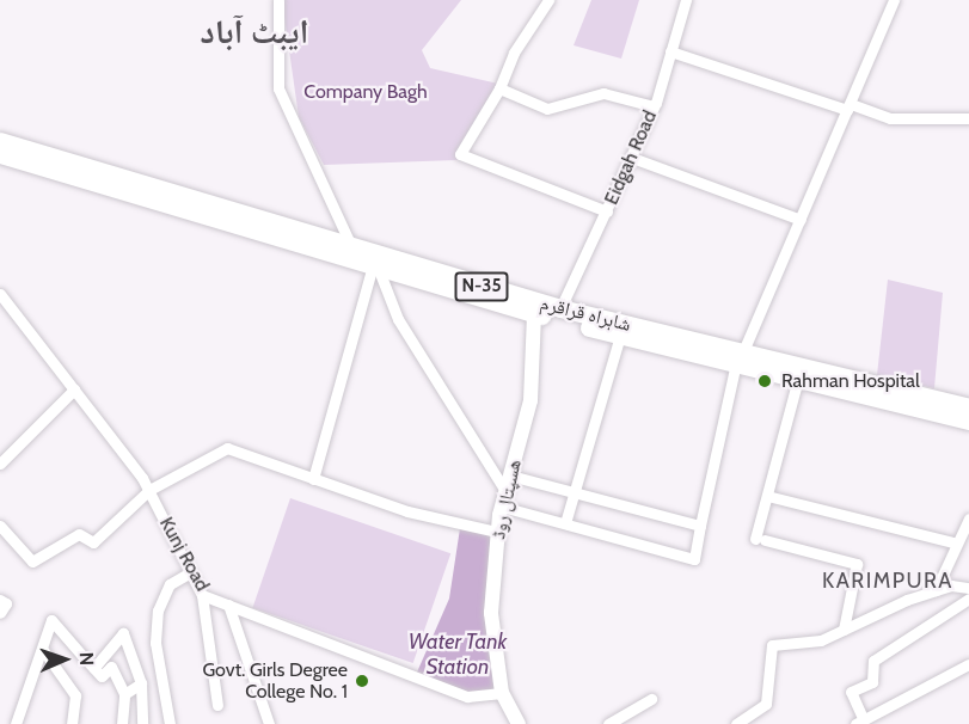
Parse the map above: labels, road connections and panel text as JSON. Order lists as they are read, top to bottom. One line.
{"streets":{"highway":["N-35","شاہراہ قراقرم"],"main road":["ھسپتال روڈ"],"street":["Eidgah Road","Kunj Road"]},"crossings":[["Eidgah Road","شاہراہ قراقرم"],["شاہراہ قراقرم","ھسپتال روڈ"],["ھسپتال روڈ","Kunj Road"]],"districts":["ایبٹ آباد","KARIMPURA"],"water":["Water Tank Station"],"parks":["Company Bagh"],"places":["Rahman Hospital","Govt. Girls Degree College No. 1"],"north":"right"}
